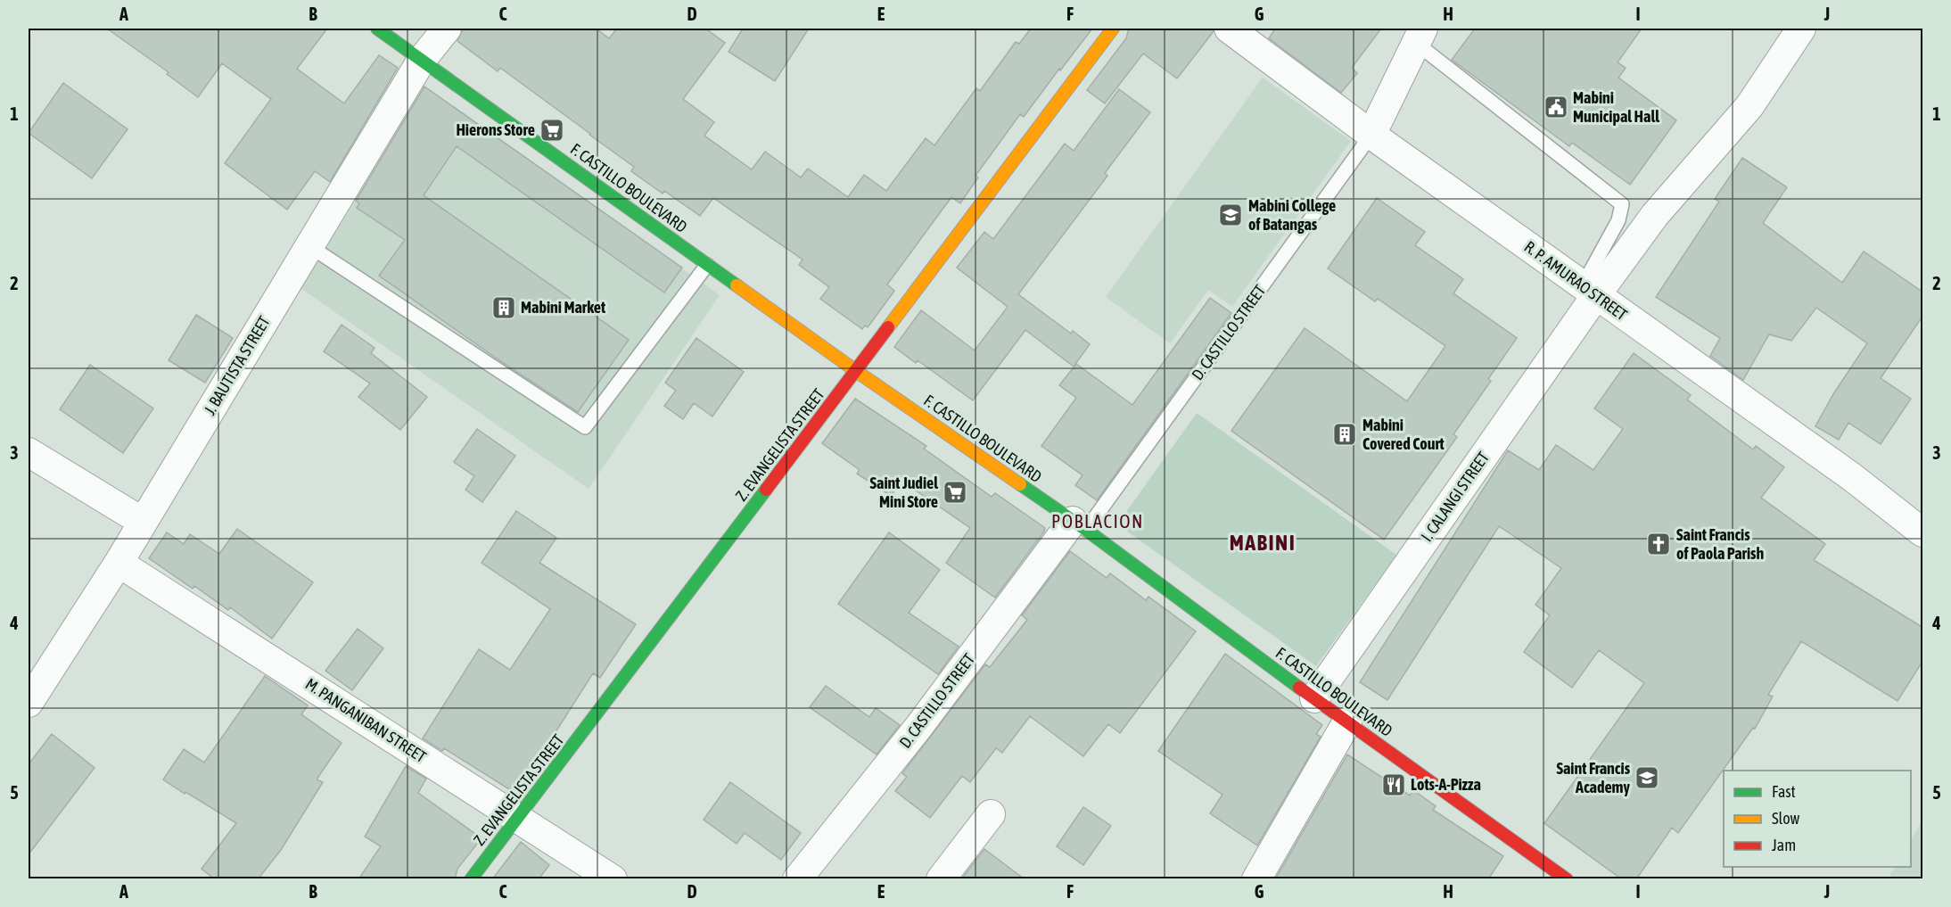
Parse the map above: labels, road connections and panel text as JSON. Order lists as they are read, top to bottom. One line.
{"streets":{"main road":["F. CASTILLO BOULEVARD","Z. EVANGELISTA STREET"],"street":["R. P. AMURAO STREET","D. CASTILLO STREET","J. BAUTISTA STREET","I. CALANGI STREET","M. PANGANIBAN STREET"]},"crossings":[["F. CASTILLO BOULEVARD","D. CASTILLO STREET"],["F. CASTILLO BOULEVARD","J. BAUTISTA STREET"],["F. CASTILLO BOULEVARD","Z. EVANGELISTA STREET"],["F. CASTILLO BOULEVARD","I. CALANGI STREET"],["R. P. AMURAO STREET","D. CASTILLO STREET"],["R. P. AMURAO STREET","I. CALANGI STREET"],["J. BAUTISTA STREET","M. PANGANIBAN STREET"],["Z. EVANGELISTA STREET","M. PANGANIBAN STREET"]],"districts":["POBLACION","MABINI"],"places":{"public building":["Mabini Municipal Hall"],"supermarket":["Hierons Store","Saint Judiel Mini Store"],"school or university":["Mabini College of Batangas","Saint Francis Academy"],"building":["Mabini Market","Mabini Covered Court"],"church":["Saint Francis of Paola Parish"],"restaurant":["Lots-A-Pizza"]},"legend":["Fast","Slow","Jam"],"grid":{"columns":["A","B","C","D","E","F","G","H","I","J"],"rows":["1","2","3","4","5"]}}
